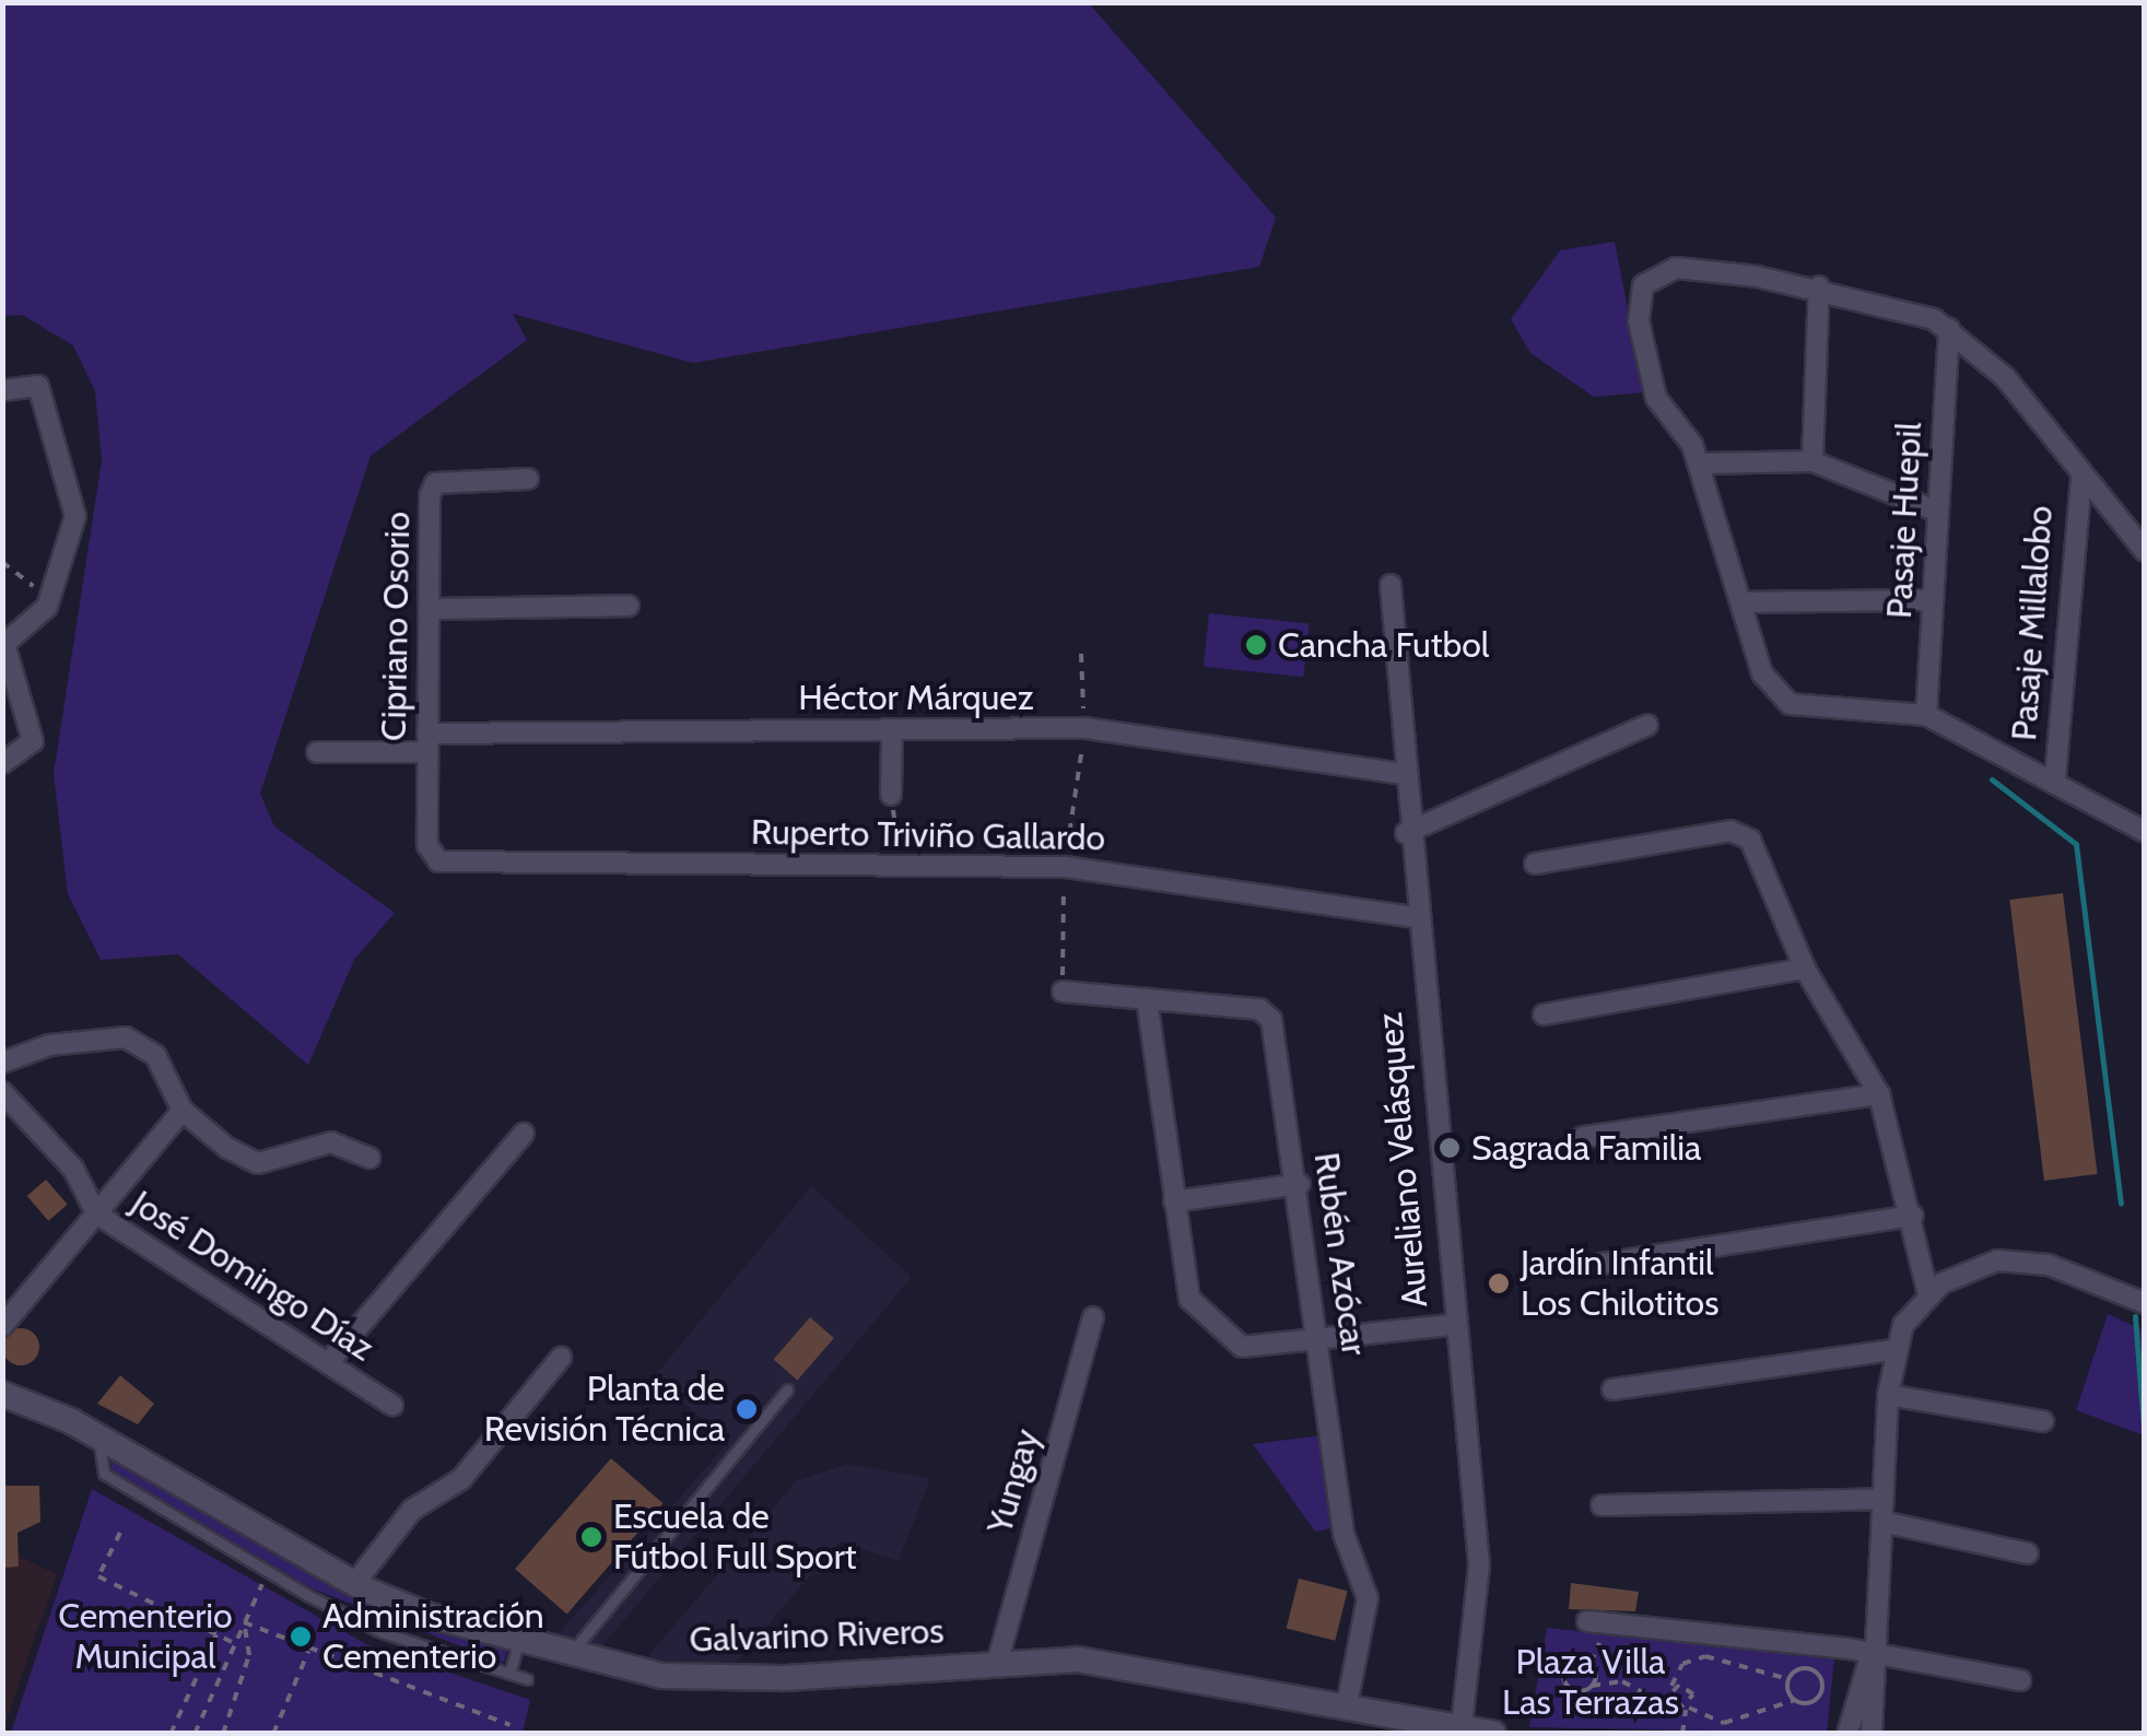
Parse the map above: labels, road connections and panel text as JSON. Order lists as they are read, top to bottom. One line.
{"streets":{"street":["Pasaje Huepil","Pasaje Millalobo","Cipriano Osorio","Héctor Márquez","Ruperto Triviño Gallardo","Aureliano Velásquez","Rubén Azócar","José Domingo Díaz","Yungay","Galvarino Riveros"]},"crossings":[["Cipriano Osorio","Héctor Márquez"],["Cipriano Osorio","Ruperto Triviño Gallardo"],["Héctor Márquez","Aureliano Velásquez"],["Ruperto Triviño Gallardo","Aureliano Velásquez"],["Aureliano Velásquez","Galvarino Riveros"],["Rubén Azócar","Galvarino Riveros"],["Yungay","Galvarino Riveros"]],"parks":["Cementerio Municipal","Plaza Villa Las Terrazas"],"places":["Cancha Futbol","Sagrada Familia","Jardín Infantil Los Chilotitos","Planta de Revisión Técnica","Escuela de Fútbol Full Sport","Administración Cementerio"]}
